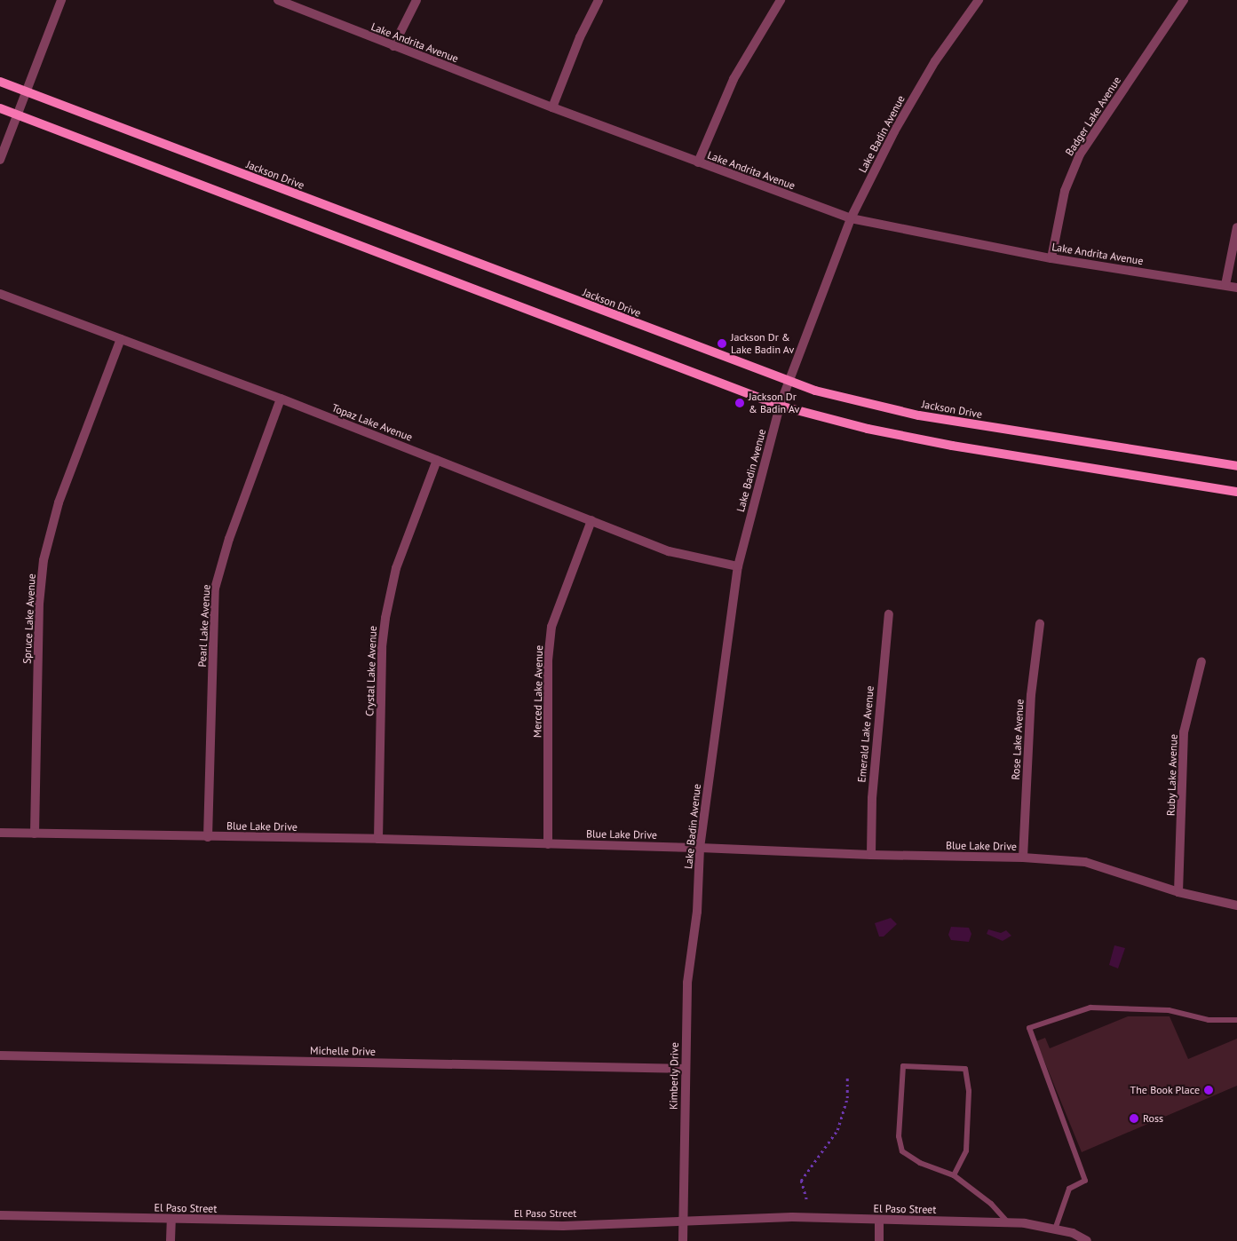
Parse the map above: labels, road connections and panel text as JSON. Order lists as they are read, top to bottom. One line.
{"streets":{"main road":["Jackson Drive"],"street":["Lake Andrita Avenue","Badger Lake Avenue","Lake Badin Avenue","Topaz Lake Avenue","Spruce Lake Avenue","Pearl Lake Avenue","Crystal Lake Avenue","Merced Lake Avenue","Emerald Lake Avenue","Rose Lake Avenue","Ruby Lake Avenue","Blue Lake Drive","Michelle Drive","Kimberly Drive","El Paso Street"]},"crossings":[["Lake Andrita Avenue","Badger Lake Avenue"],["Lake Andrita Avenue","Lake Badin Avenue"],["Lake Badin Avenue","Jackson Drive"],["Lake Badin Avenue","Topaz Lake Avenue"],["Lake Badin Avenue","Blue Lake Drive"],["Lake Badin Avenue","Kimberly Drive"],["Topaz Lake Avenue","Spruce Lake Avenue"],["Topaz Lake Avenue","Pearl Lake Avenue"],["Topaz Lake Avenue","Crystal Lake Avenue"],["Topaz Lake Avenue","Merced Lake Avenue"],["Spruce Lake Avenue","Blue Lake Drive"],["Pearl Lake Avenue","Blue Lake Drive"],["Crystal Lake Avenue","Blue Lake Drive"],["Merced Lake Avenue","Blue Lake Drive"],["Emerald Lake Avenue","Blue Lake Drive"],["Rose Lake Avenue","Blue Lake Drive"],["Ruby Lake Avenue","Blue Lake Drive"],["Michelle Drive","Kimberly Drive"],["Kimberly Drive","El Paso Street"]],"places":["Jackson Dr & Lake Badin Av","Jackson Dr & Badin Av","The Book Place","Ross"]}
